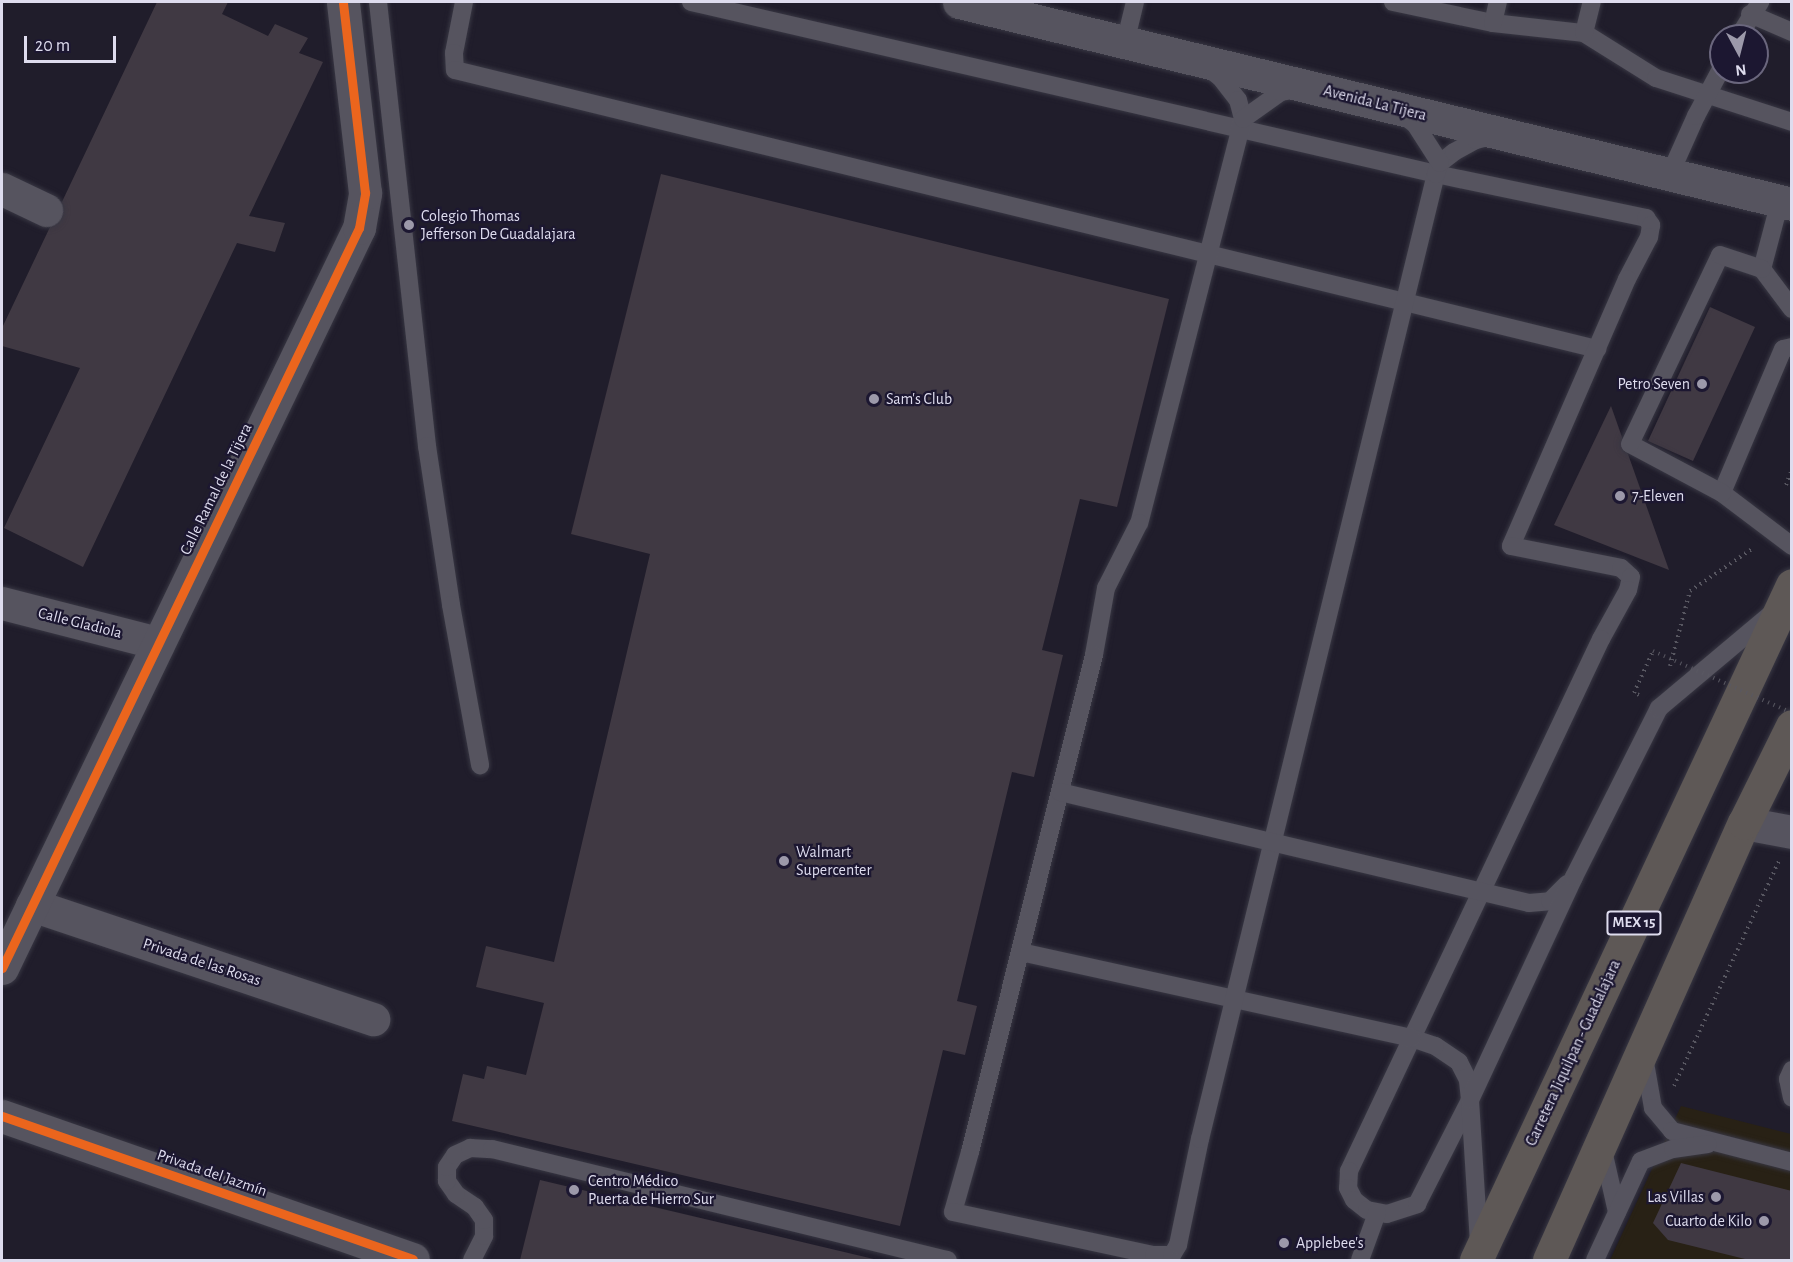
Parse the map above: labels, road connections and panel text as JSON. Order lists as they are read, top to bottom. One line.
{"streets":{"highway":["MEX 15","Carretera Jiquilpan - Guadalajara"],"street":["Avenida La Tijera","Calle Ramal de la Tijera","Calle Gladiola","Privada de las Rosas","Privada del Jazmín"]},"crossings":[["Calle Ramal de la Tijera","Calle Gladiola"],["Calle Ramal de la Tijera","Privada de las Rosas"]],"places":["Colegio Thomas Jefferson De Guadalajara","Petro Seven","Sam's Club","7-Eleven","Walmart Supercenter","Centro Médico Puerta de Hierro Sur","Las Villas","Cuarto de Kilo","Applebee's"],"scale_bar":"20 m","north":"bottom"}
